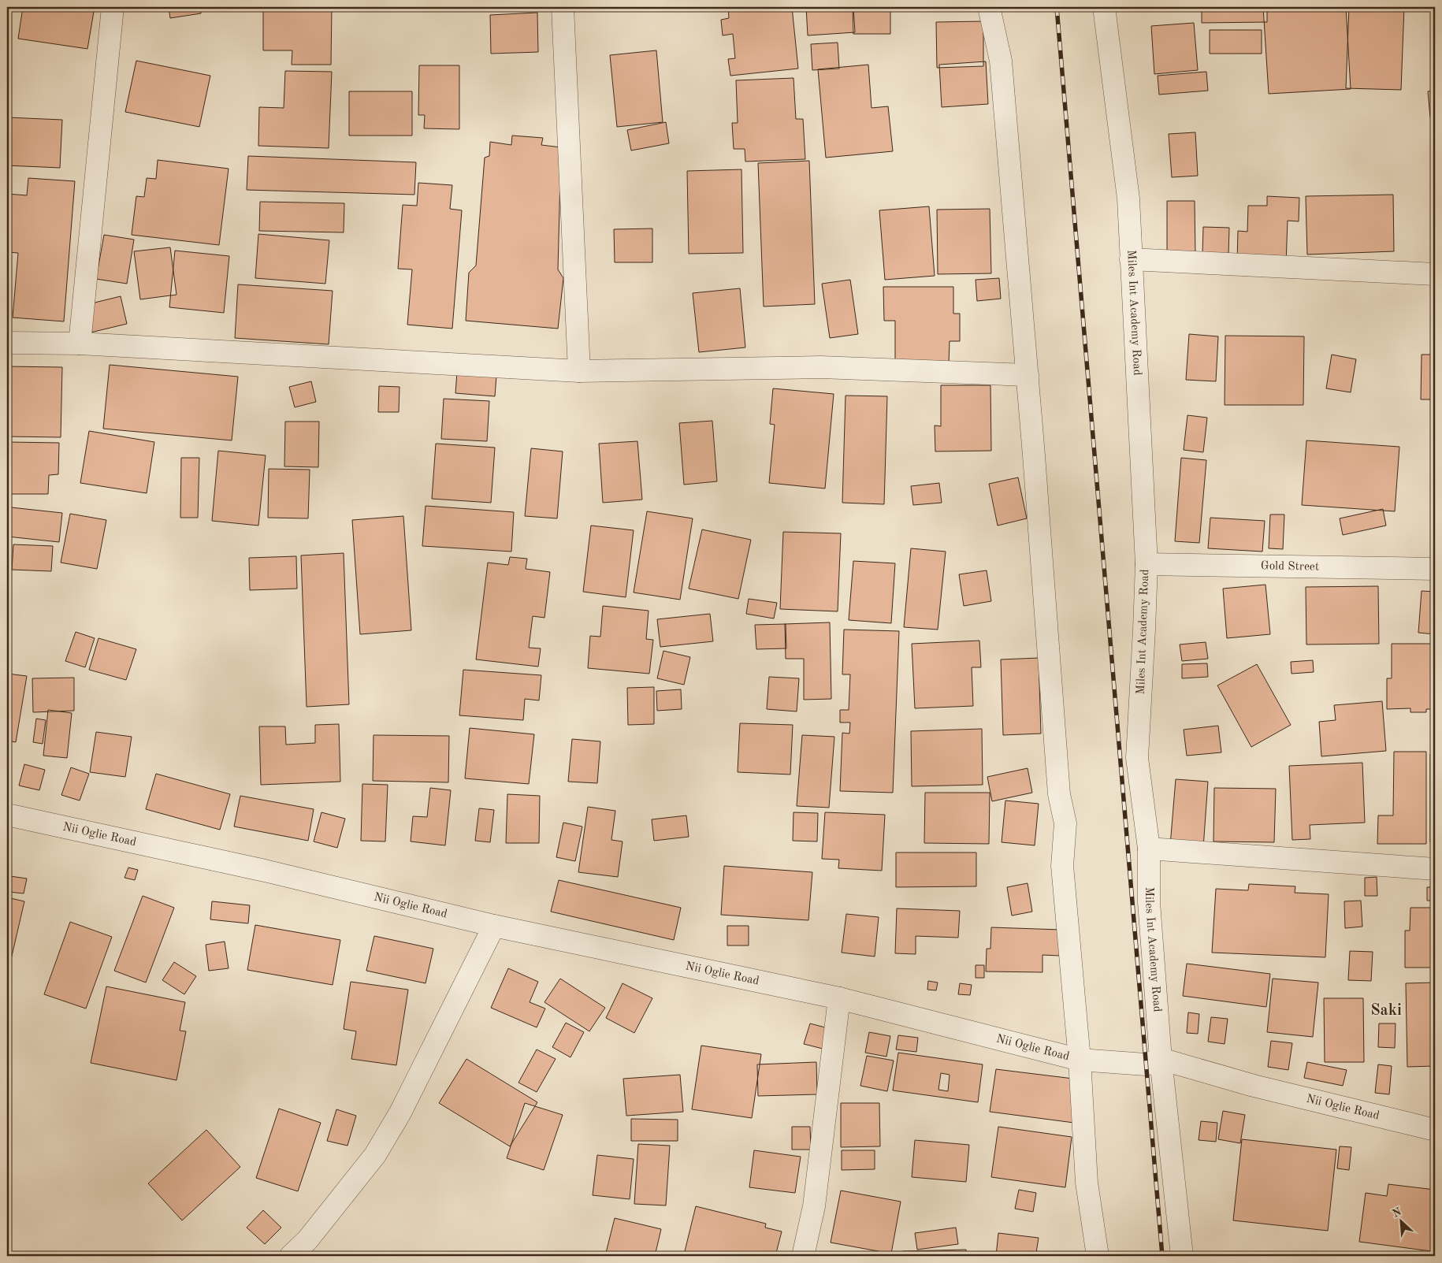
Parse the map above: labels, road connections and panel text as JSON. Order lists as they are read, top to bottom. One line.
{"streets":{"street":["Miles Int Academy Road","Gold Street","Nii Oglie Road"]},"crossings":[["Miles Int Academy Road","Gold Street"],["Miles Int Academy Road","Nii Oglie Road"]],"districts":["Saki"],"north":"top left"}
